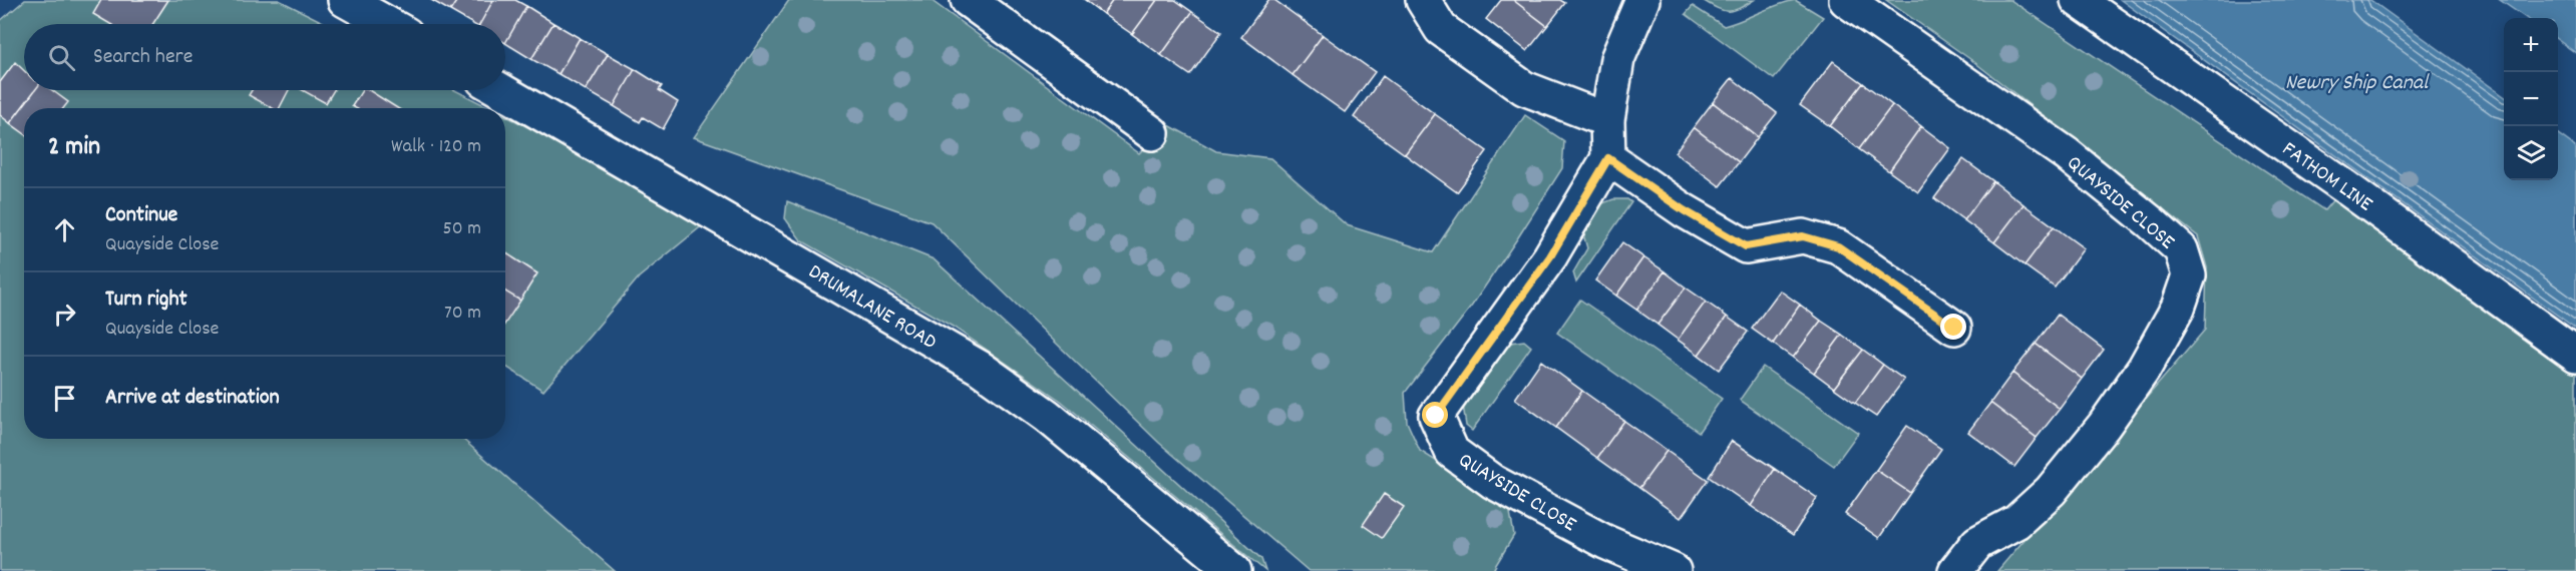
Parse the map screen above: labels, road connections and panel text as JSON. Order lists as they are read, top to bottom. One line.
{"streets":{"street":["FATHOM LINE","QUAYSIDE CLOSE","DRUMALANE ROAD"]},"water":["Newry Ship Canal"],"page":{"map_buttons":["+","−"],"search":"Search here","heading":["2 min","Walk · 120 m"],"list":[["Continue","Quayside Close","50 m"],["Turn right","Quayside Close","70 m"],"Arrive at destination"]}}
